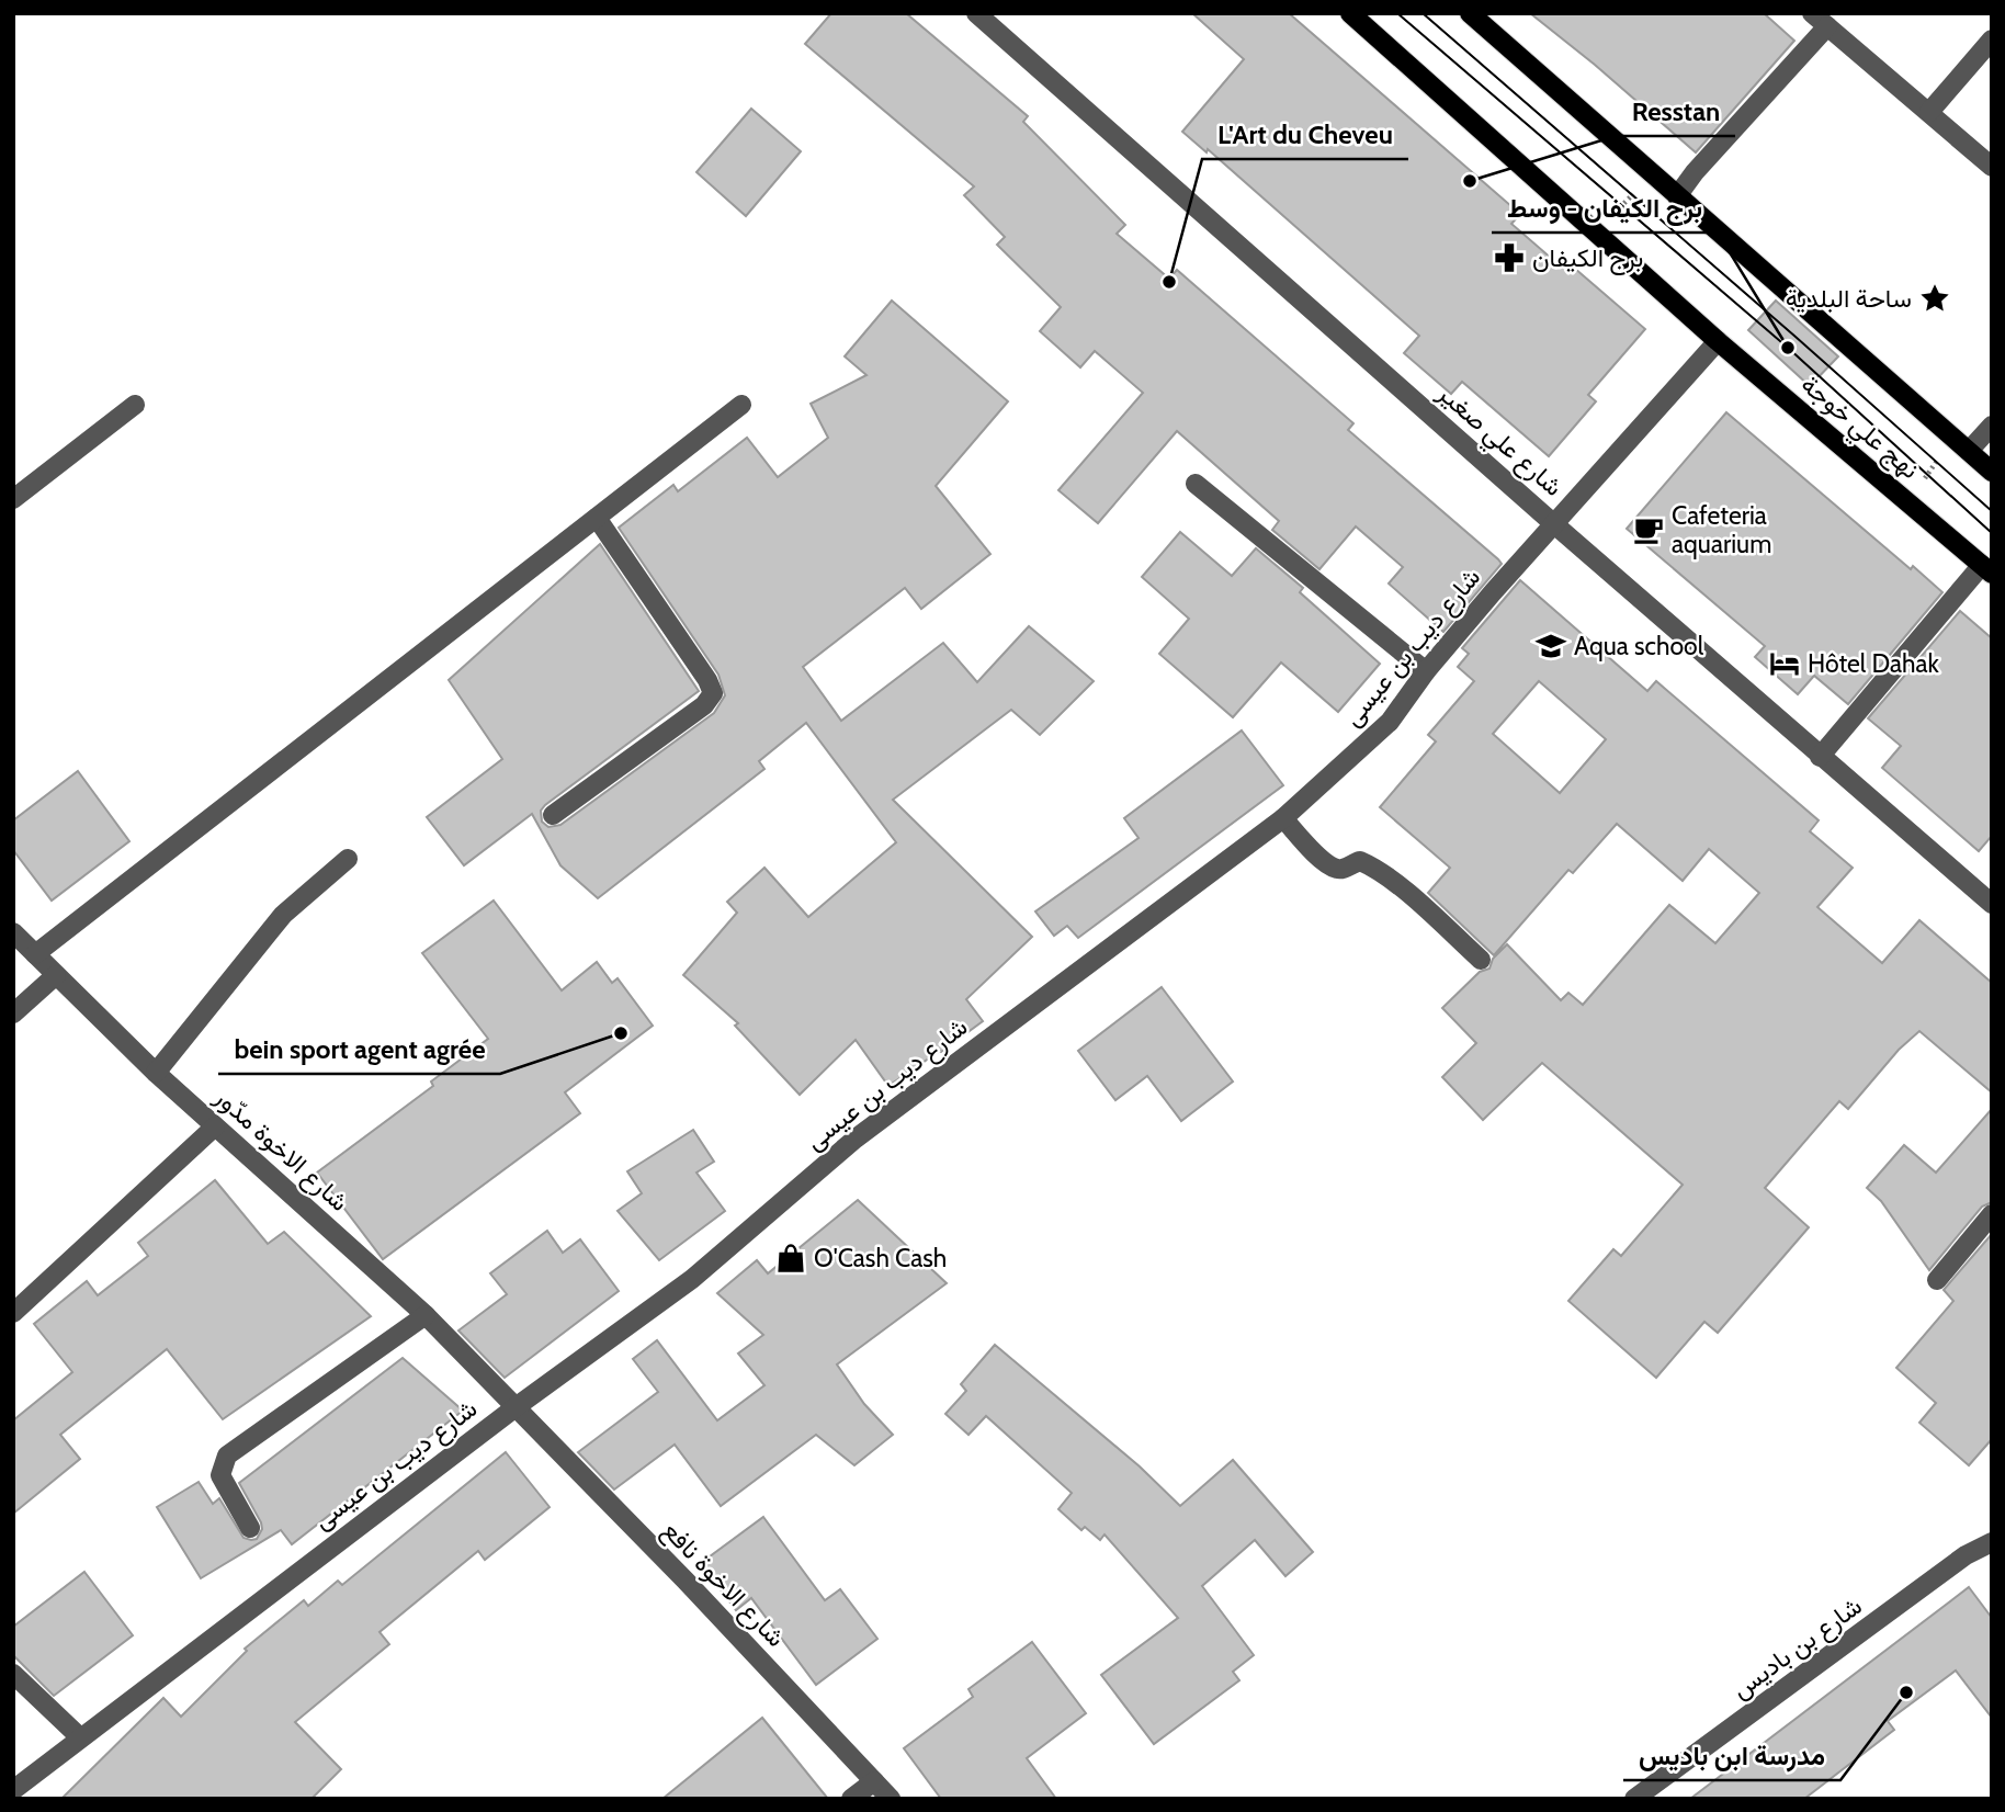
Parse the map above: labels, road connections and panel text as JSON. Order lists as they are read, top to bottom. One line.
{"streets":{"main road":["نهج علي خوجة"],"street":["شارع علي صغير","شارع ديب بن عيسى","شارع الاخوة مدّور","شارع الاخوة نافع","شارع بن باديس"]},"crossings":[["نهج علي خوجة","شارع ديب بن عيسى"],["شارع علي صغير","شارع ديب بن عيسى"],["شارع ديب بن عيسى","شارع الاخوة مدّور"],["شارع ديب بن عيسى","شارع الاخوة نافع"],["شارع الاخوة مدّور","شارع الاخوة نافع"]],"places":{"other":["Resstan","L'Art du Cheveu","برج الكيفان - وسط","bein sport agent agrée","مدرسة ابن باديس"],"pharmacy":["برج الكيفان"],"place":["ساحة البلدية"],"cafe":["Cafeteria aquarium"],"school or university":["Aqua school"],"hotel":["Hôtel Dahak"],"shop":["O'Cash Cash"]}}
